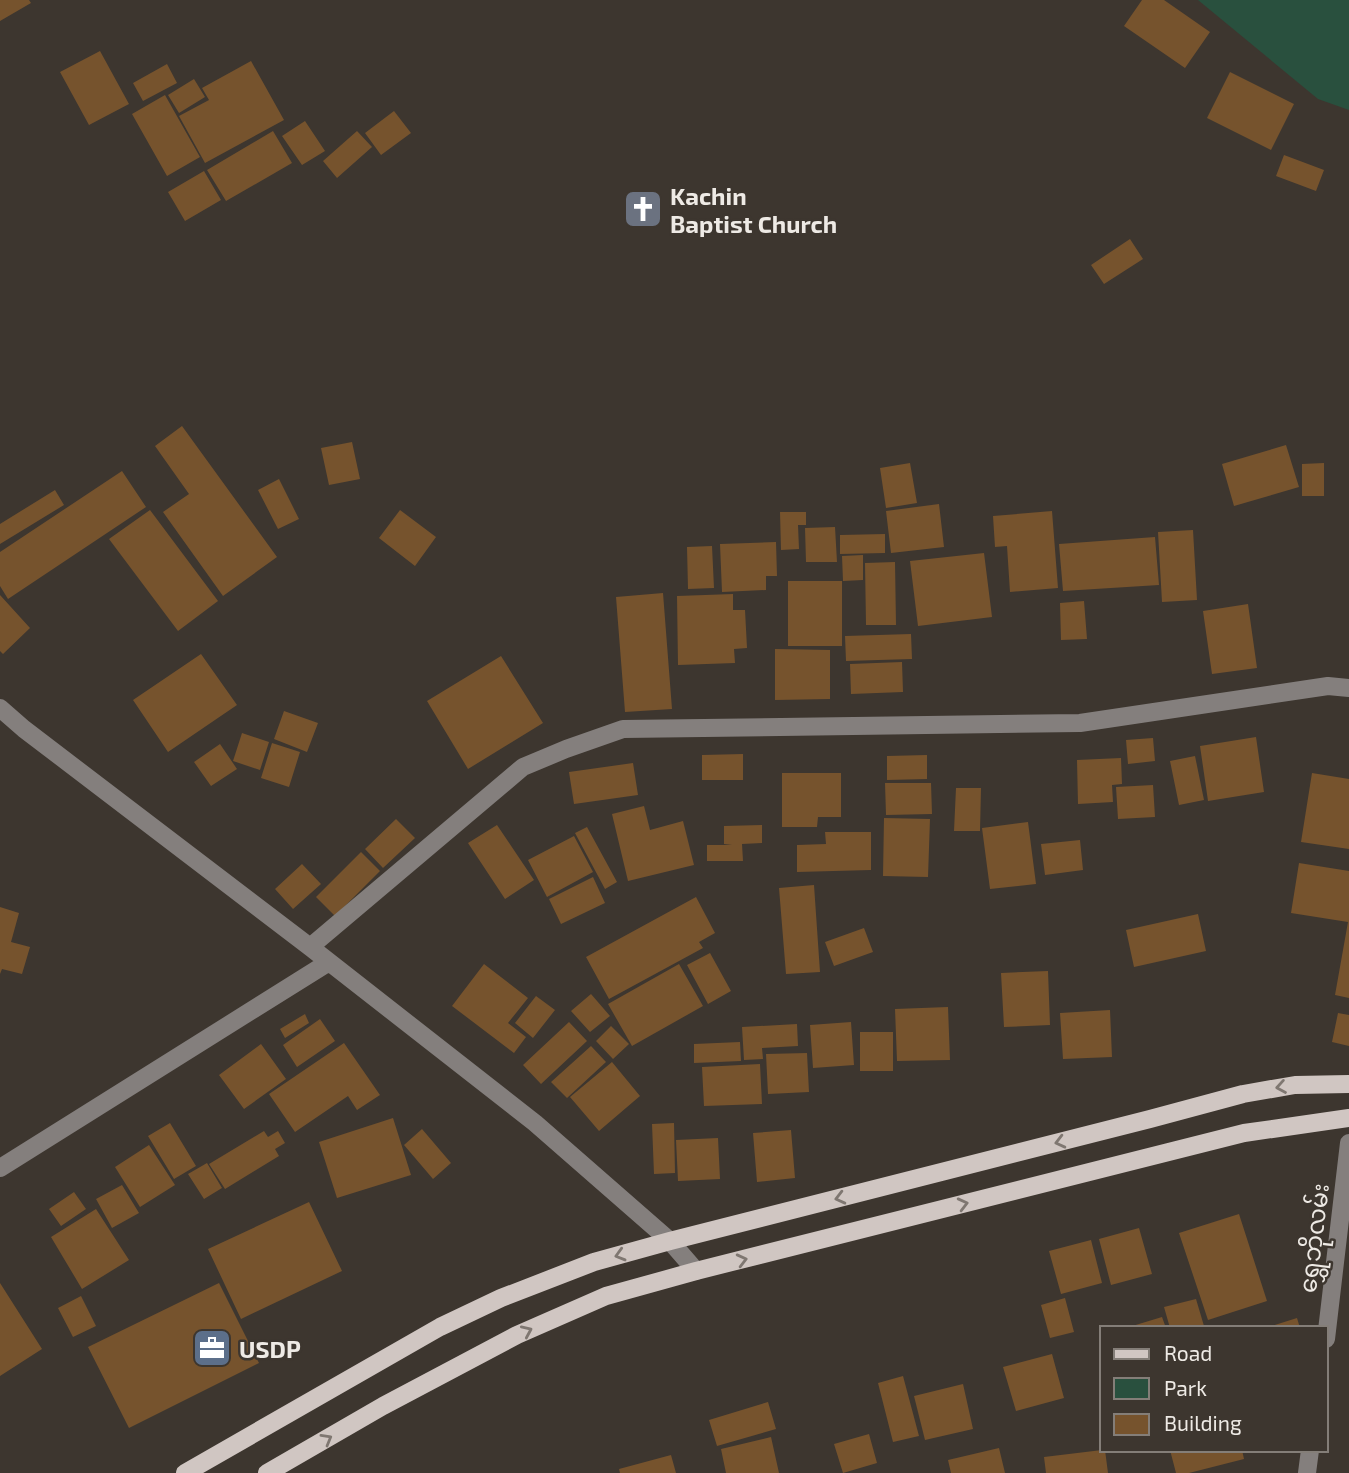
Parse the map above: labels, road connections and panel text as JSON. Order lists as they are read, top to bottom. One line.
{"streets":{"street":["ရွှေဘိုလမ်း"]},"places":{"church":["Kachin Baptist Church"],"office":["USDP"]},"legend":["Road","Park","Building"]}
